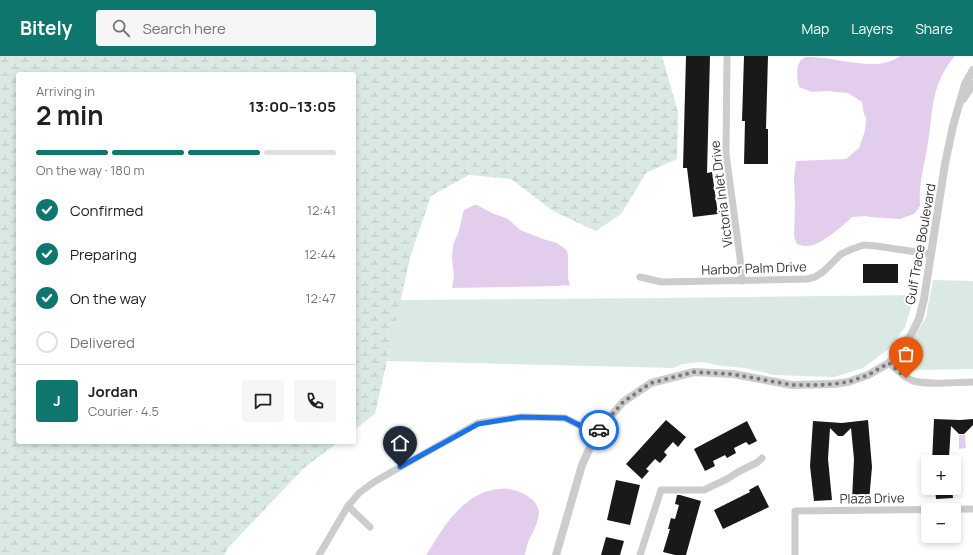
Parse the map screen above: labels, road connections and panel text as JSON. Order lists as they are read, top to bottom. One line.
{"streets":{"street":["Victoria Inlet Drive","Gulf Trace Boulevard","Harbor Palm Drive","Plaza Drive"]},"crossings":[["Victoria Inlet Drive","Harbor Palm Drive"],["Gulf Trace Boulevard","Harbor Palm Drive"]],"page":{"header":"Bitely","search":"Search here","nav":["Map","Layers","Share"],"heading":["2 min","Arriving in","13:00–13:05"],"panel":["Jordan","Courier · 4.5"],"bar":"On the way · 180 m","list":[["Confirmed","12:41"],["Preparing","12:44"],["On the way","12:47"],"Delivered"],"round":"J","map_buttons":["+","−"]}}
